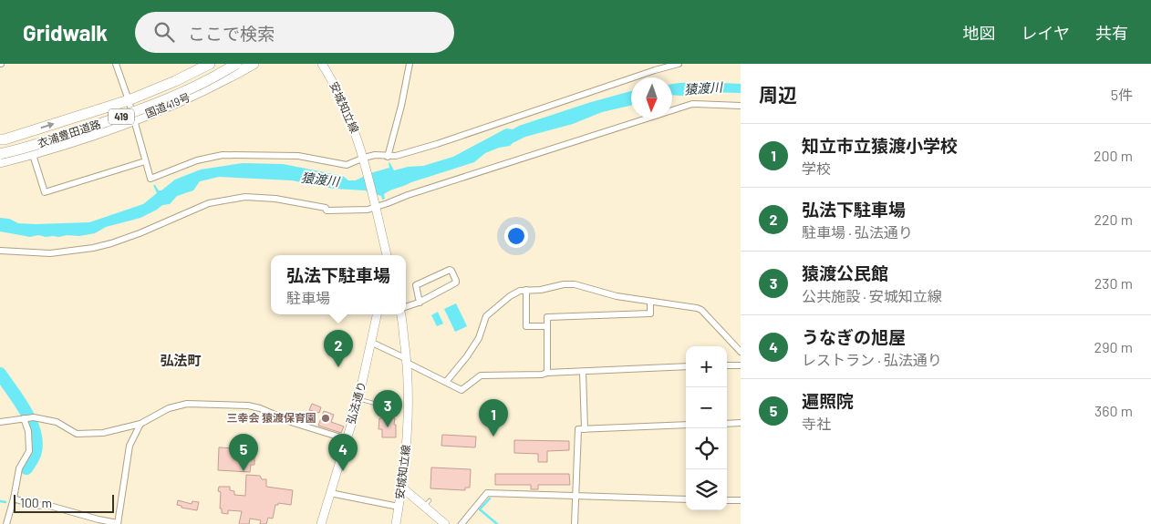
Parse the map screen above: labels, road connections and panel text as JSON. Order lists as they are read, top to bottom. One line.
{"streets":{"highway":["国道419号","419","衣浦豊田道路"],"main road":["安城知立線","弘法通り"]},"crossings":[["国道419号","衣浦豊田道路"]],"districts":["弘法町"],"water":["猿渡川"],"places":["三幸会 猿渡保育園"],"scale_bar":"100 m","north":"bottom","page":{"header":"Gridwalk","search":"ここで検索","nav":["地図","レイヤ","共有"],"heading":["周辺","5件"],"list":[{"mark":"1","name":"知立市立猿渡小学校","note":"学校","value":"200 m"},{"mark":"2","name":"弘法下駐車場","note":"駐車場 · 弘法通り","value":"220 m"},{"mark":"3","name":"猿渡公民館","note":"公共施設 · 安城知立線","value":"230 m"},{"mark":"4","name":"うなぎの旭屋","note":"レストラン · 弘法通り","value":"290 m"},{"mark":"5","name":"遍照院","note":"寺社","value":"360 m"}],"popup":["弘法下駐車場","駐車場"],"pins":["2","3","1","4","5"],"map_buttons":["+","−"],"scale":"100 m"}}
